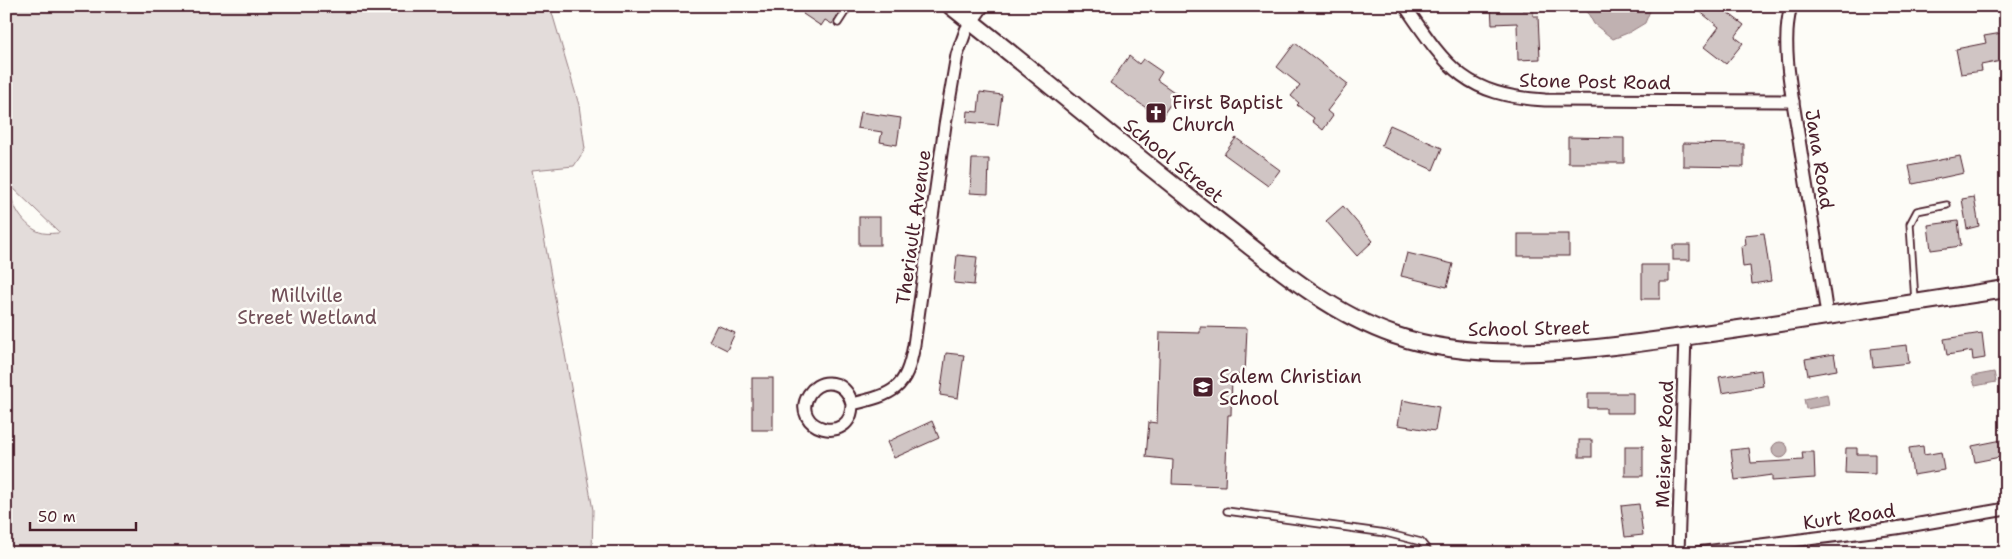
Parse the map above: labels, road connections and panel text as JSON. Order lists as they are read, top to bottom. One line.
{"streets":{"street":["Stone Post Road","Jana Road","School Street","Theriault Avenue","Meisner Road","Kurt Road"]},"crossings":[["Stone Post Road","Jana Road"],["Jana Road","School Street"],["School Street","Theriault Avenue"],["School Street","Meisner Road"]],"parks":["Millville Street Wetland"],"places":{"church":["First Baptist Church"],"school or university":["Salem Christian School"]},"scale_bar":"50 m"}
